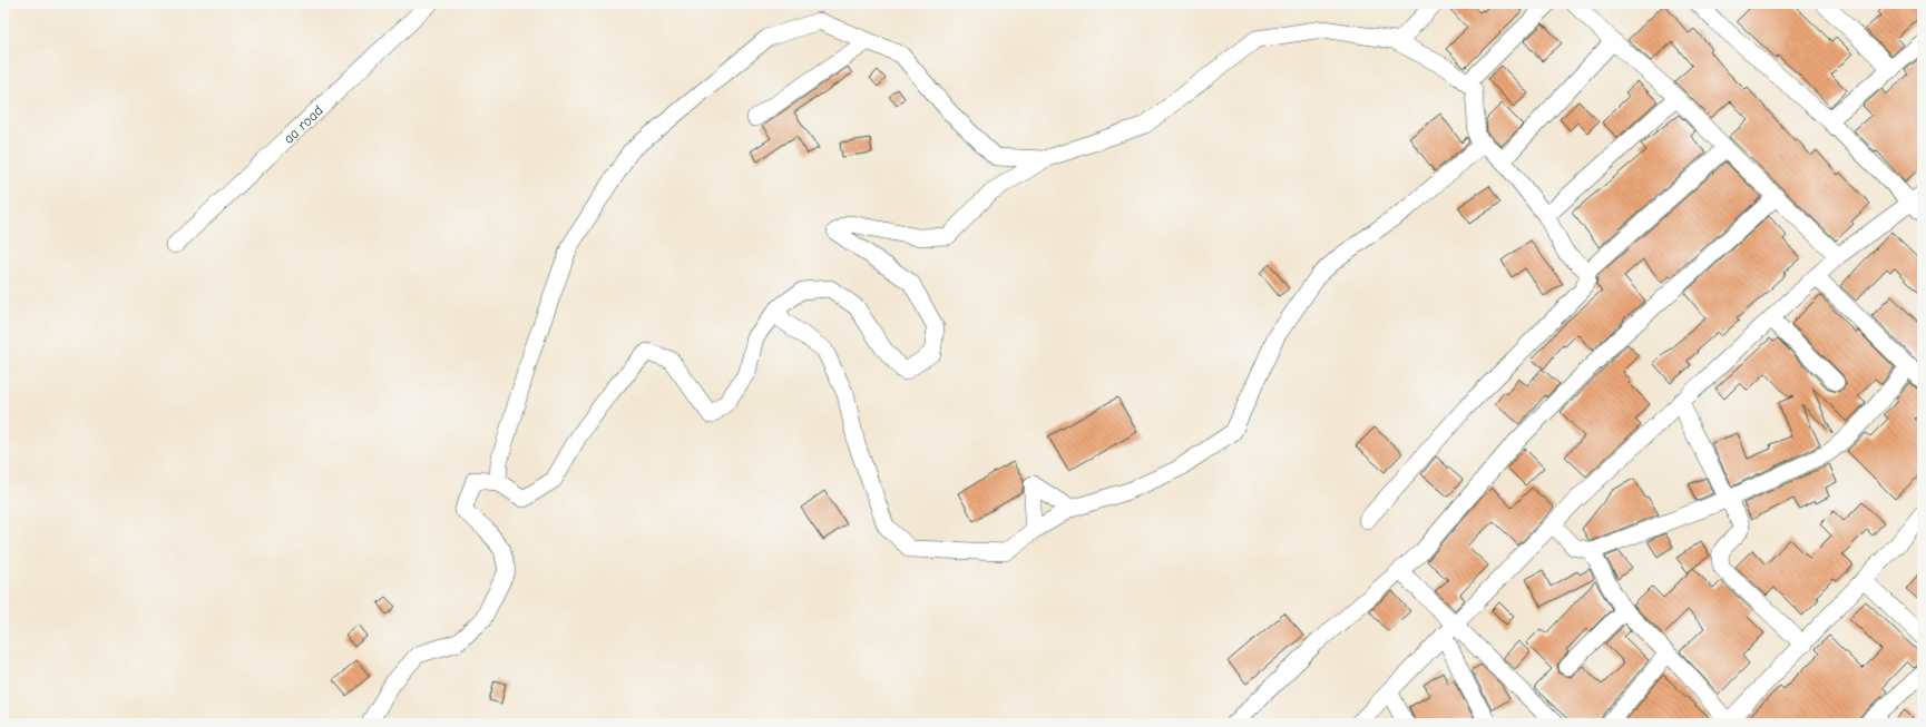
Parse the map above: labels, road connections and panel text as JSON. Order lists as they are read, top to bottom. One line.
{"streets":{"street":["aa road"]}}
